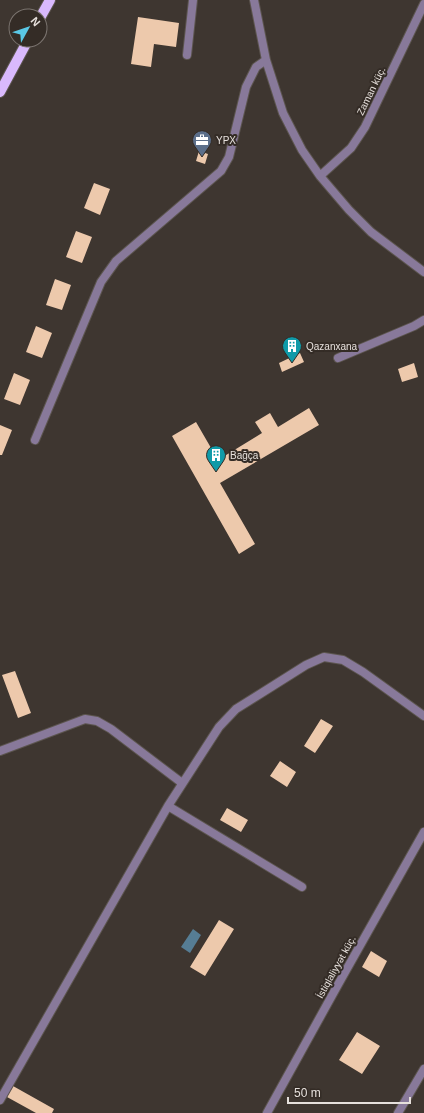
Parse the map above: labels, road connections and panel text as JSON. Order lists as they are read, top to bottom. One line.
{"streets":{"street":["Zaman küç.","İstiqlaliyyət küç."]},"places":{"office":["YPX"],"building":["Qazanxana","Bağça"]},"scale_bar":"50 m","north":"top right"}
